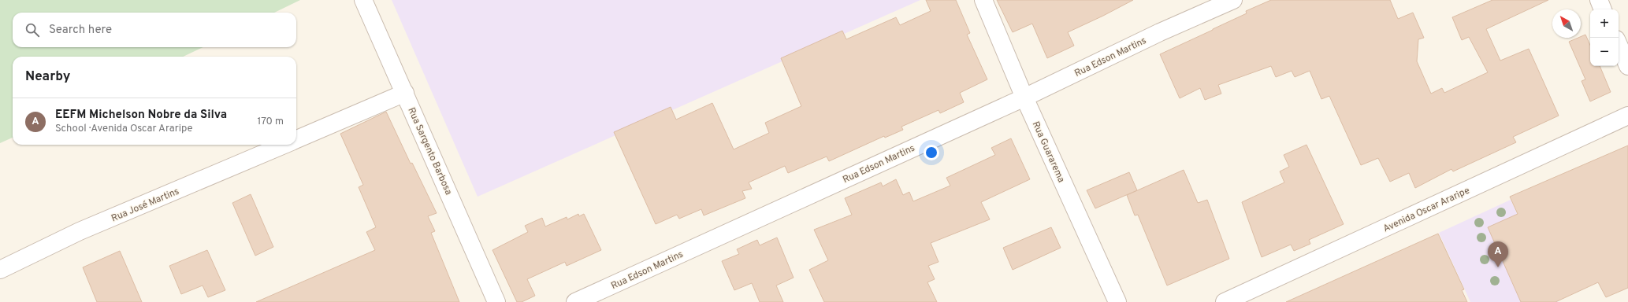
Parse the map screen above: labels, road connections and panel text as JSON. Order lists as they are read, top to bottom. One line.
{"streets":{"street":["Rua Edson Martins","Rua Sargento Barbosa","Rua Guararema","Rua José Martins","Avenida Oscar Araripe"]},"crossings":[["Rua Edson Martins","Rua Guararema"],["Rua Sargento Barbosa","Rua José Martins"]],"north":"top left","page":{"map_buttons":["+","−"],"search":"Search here","heading":"Nearby","list":[{"mark":"A","name":"EEFM Michelson Nobre da Silva","note":"School · Avenida Oscar Araripe","value":"170 m"}],"pins":"A"}}
